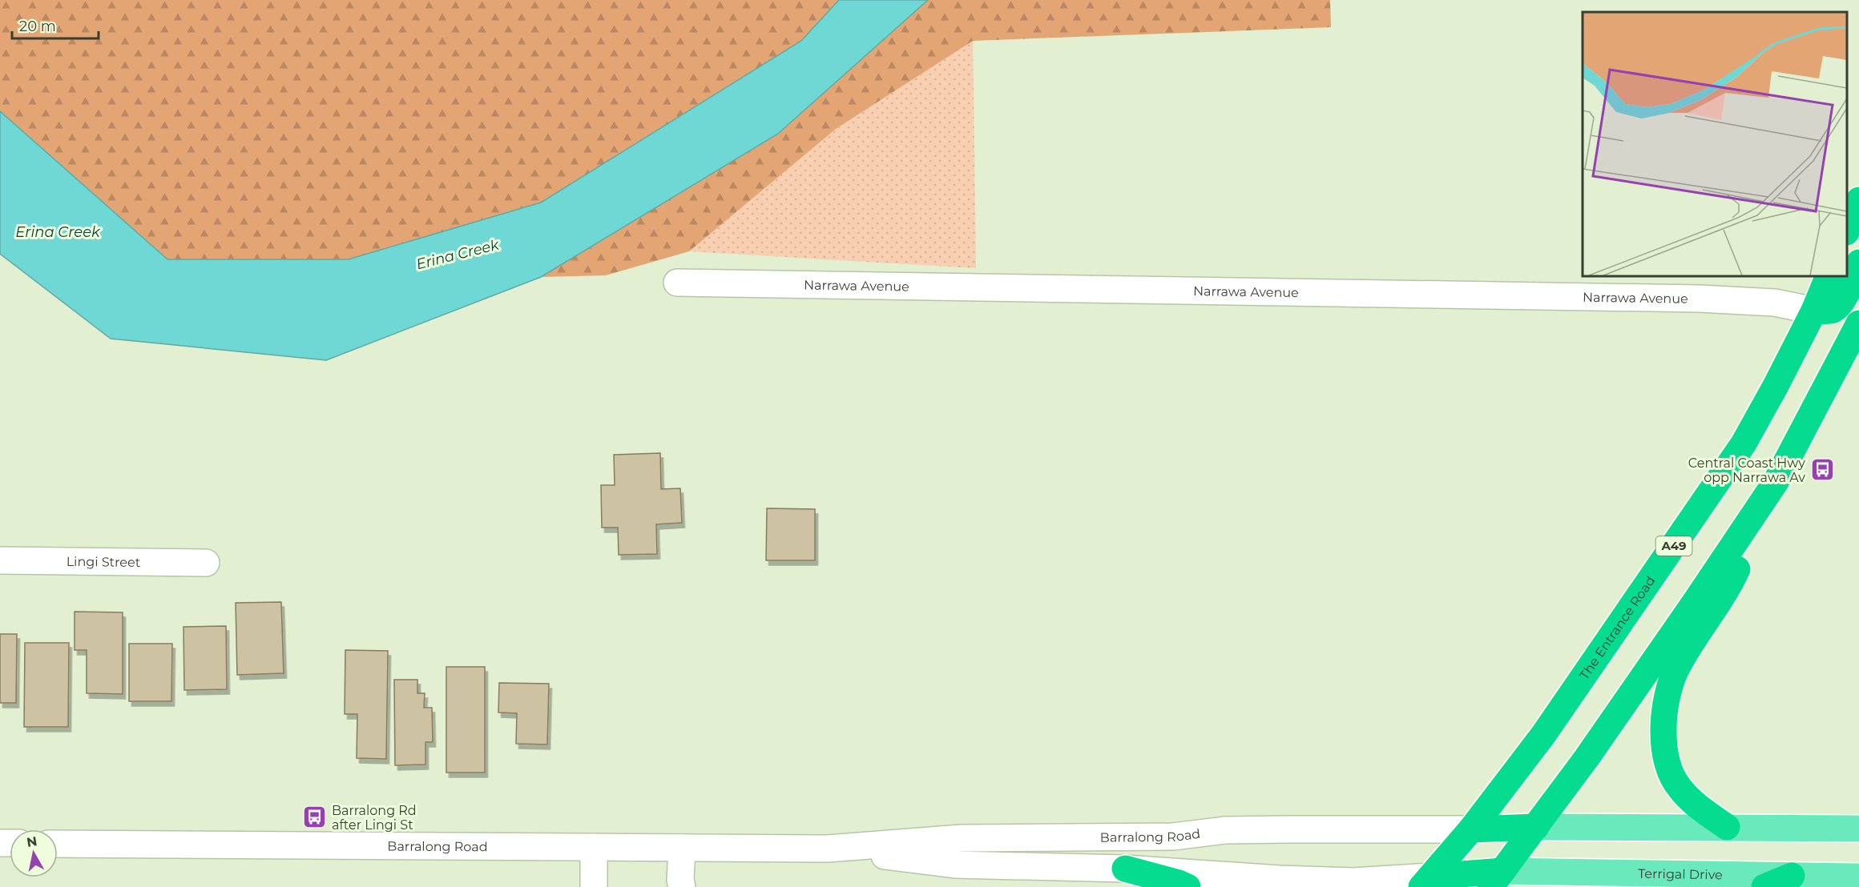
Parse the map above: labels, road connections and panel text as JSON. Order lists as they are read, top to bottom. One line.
{"streets":{"highway":["A49","The Entrance Road"],"main road":["Terrigal Drive"],"street":["Narrawa Avenue","Lingi Street","Barralong Road"]},"crossings":[["Narrawa Avenue","The Entrance Road"],["The Entrance Road","Barralong Road"]],"water":["Erina Creek"],"places":{"bus stop":["Central Coast Hwy opp Narrawa Av","Barralong Rd after Lingi St"]},"scale_bar":"20 m","north":"top"}
